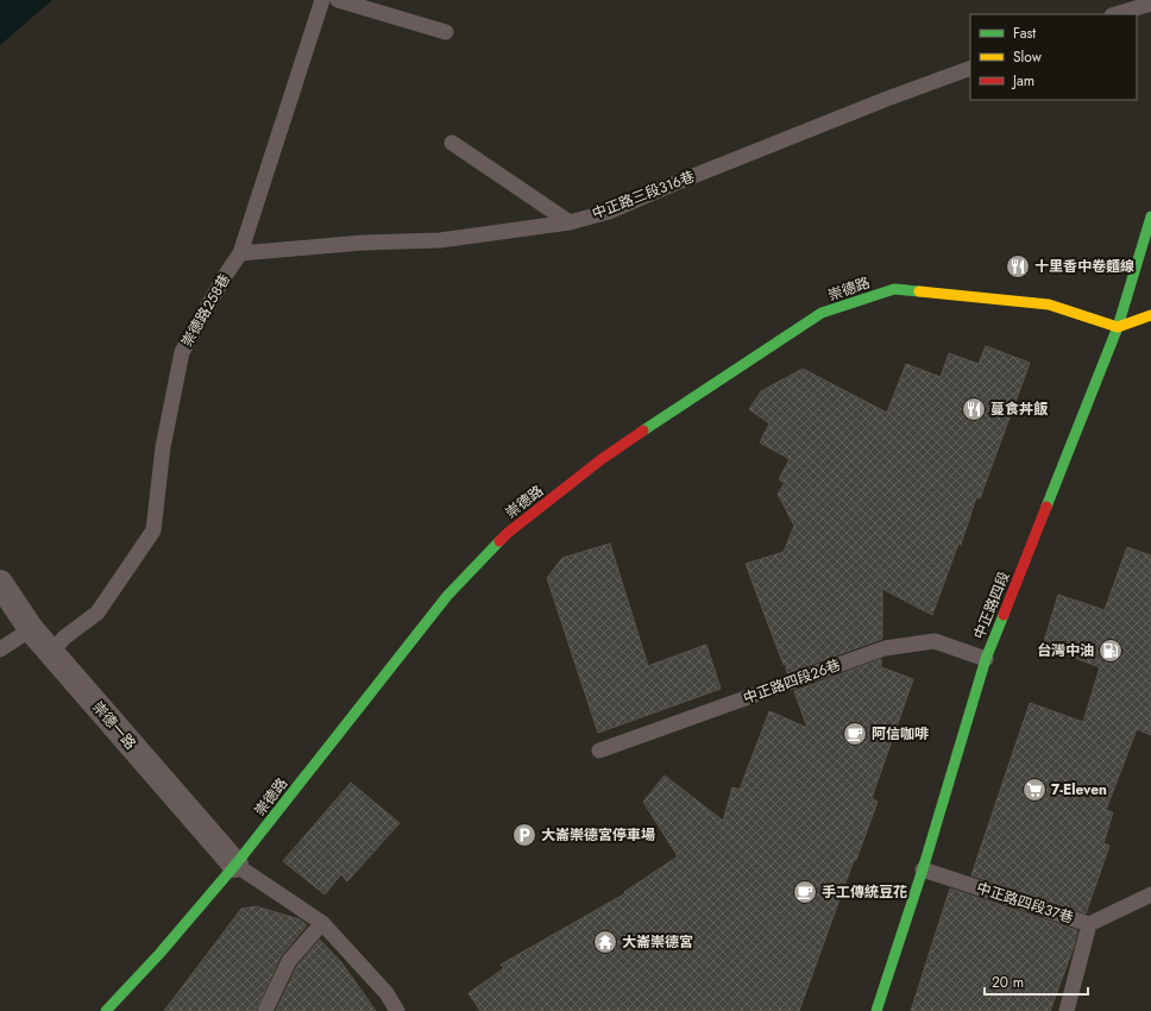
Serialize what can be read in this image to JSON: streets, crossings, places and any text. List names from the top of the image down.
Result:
{
  "streets": {
    "street": ["崇德路", "中正路四段", "崇德一路"],
    "lane": [
      "中正路三段316巷",
      "崇德路258巷",
      "中正路四段26巷",
      "中正路四段37巷"
    ]
  },
  "crossings": [
    ["中正路三段316巷", "崇德路258巷"],
    ["崇德路", "中正路四段"],
    ["崇德路", "崇德一路"],
    ["崇德路258巷", "崇德一路"],
    ["中正路四段", "中正路四段26巷"],
    ["中正路四段", "中正路四段37巷"]
  ],
  "places": {
    "restaurant": ["十里香中卷麵線", "蔓食丼飯"],
    "fuel station": ["台灣中油"],
    "cafe": ["阿信咖啡", "手工傳統豆花"],
    "supermarket": ["7-Eleven"],
    "parking": ["大崙崇德宮停車場"],
    "temple": ["大崙崇德宮"]
  },
  "legend": ["Fast", "Slow", "Jam"],
  "scale_bar": "20 m"
}
